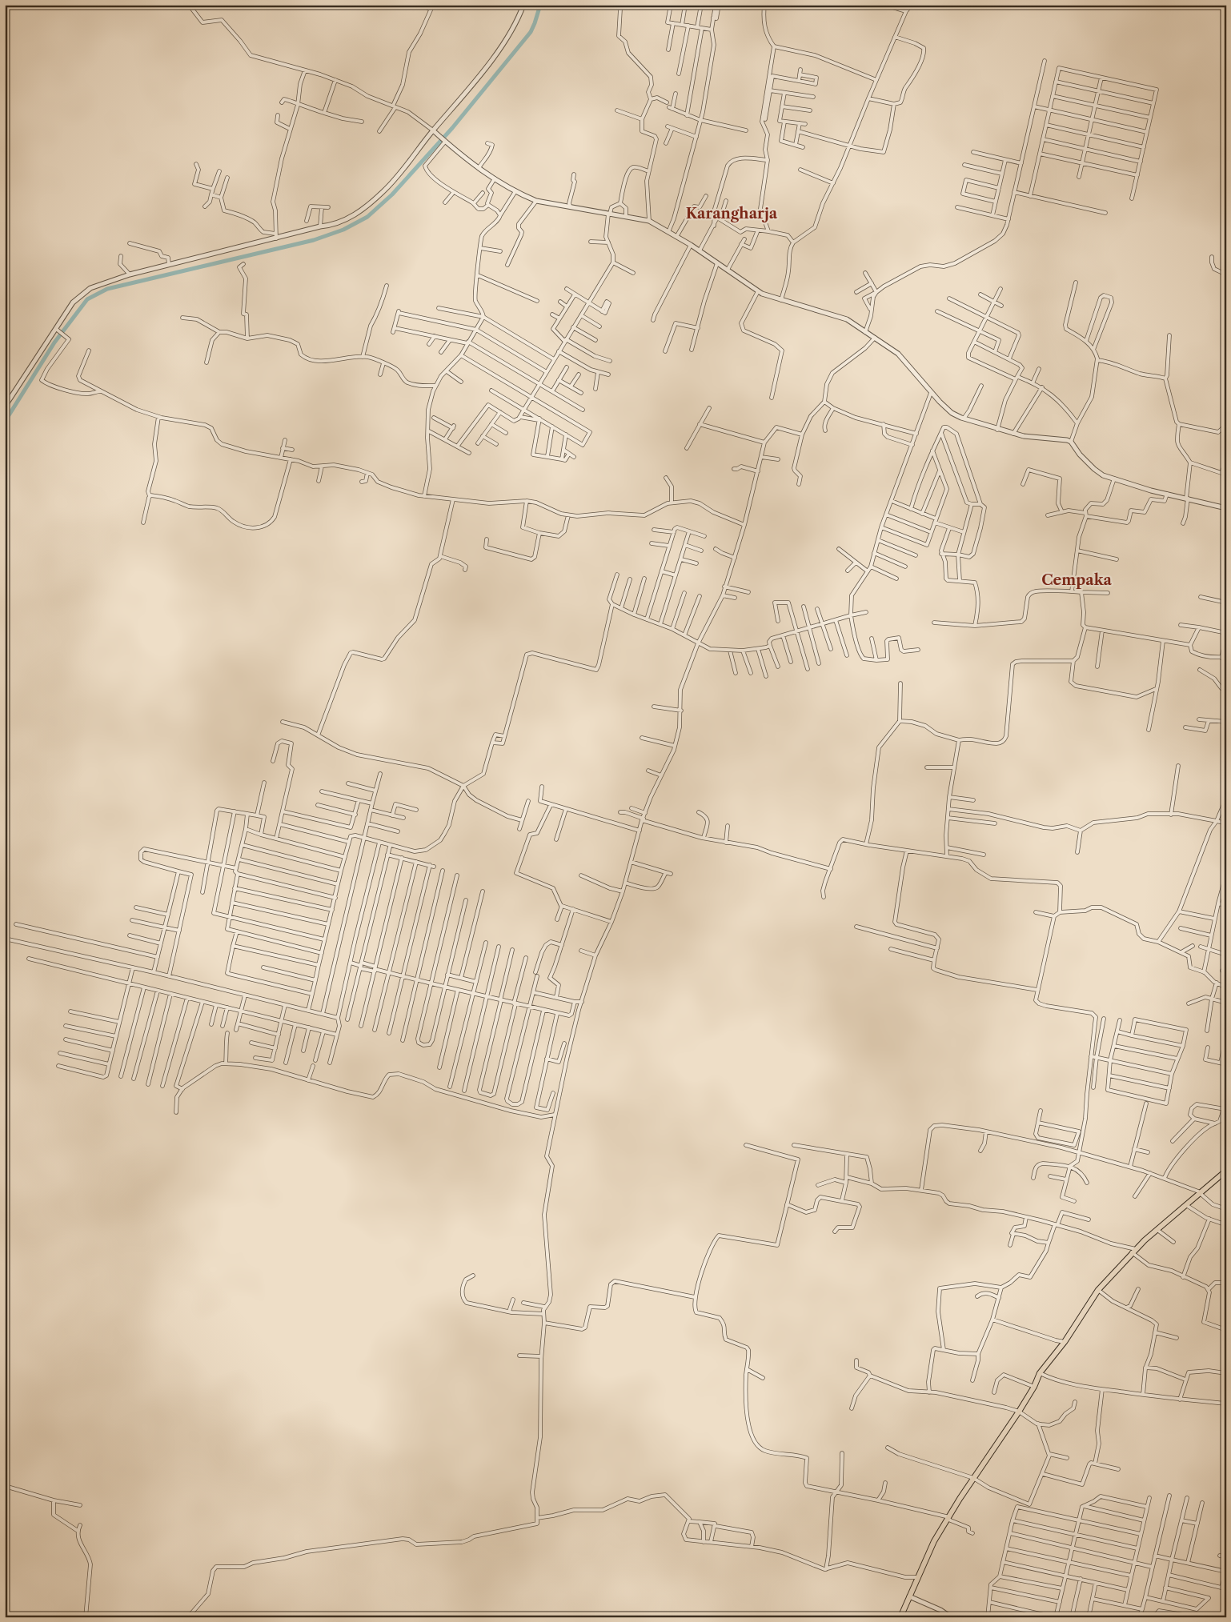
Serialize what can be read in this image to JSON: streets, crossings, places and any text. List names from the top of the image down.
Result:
{
  "districts": ["Karangharja", "Cempaka"]
}
